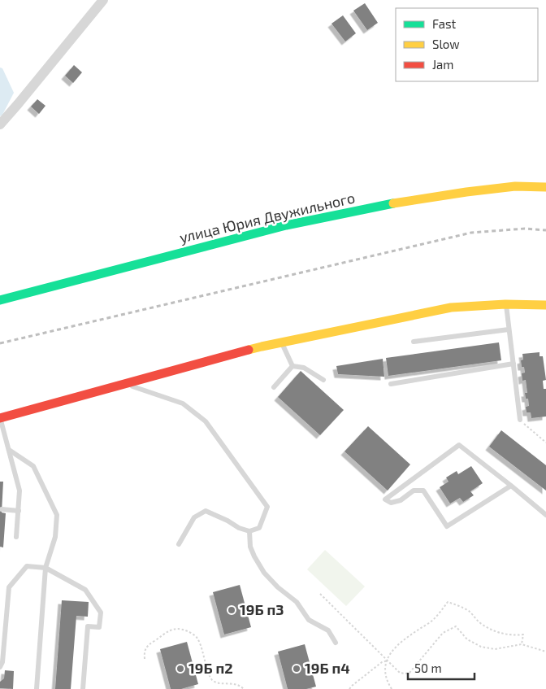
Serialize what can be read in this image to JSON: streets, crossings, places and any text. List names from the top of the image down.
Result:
{
  "streets": {
    "main road": ["улица Юрия Двужильного"]
  },
  "places": ["19Б п3", "19Б п2", "19Б п4"],
  "legend": ["Fast", "Slow", "Jam"],
  "scale_bar": "50 m"
}
